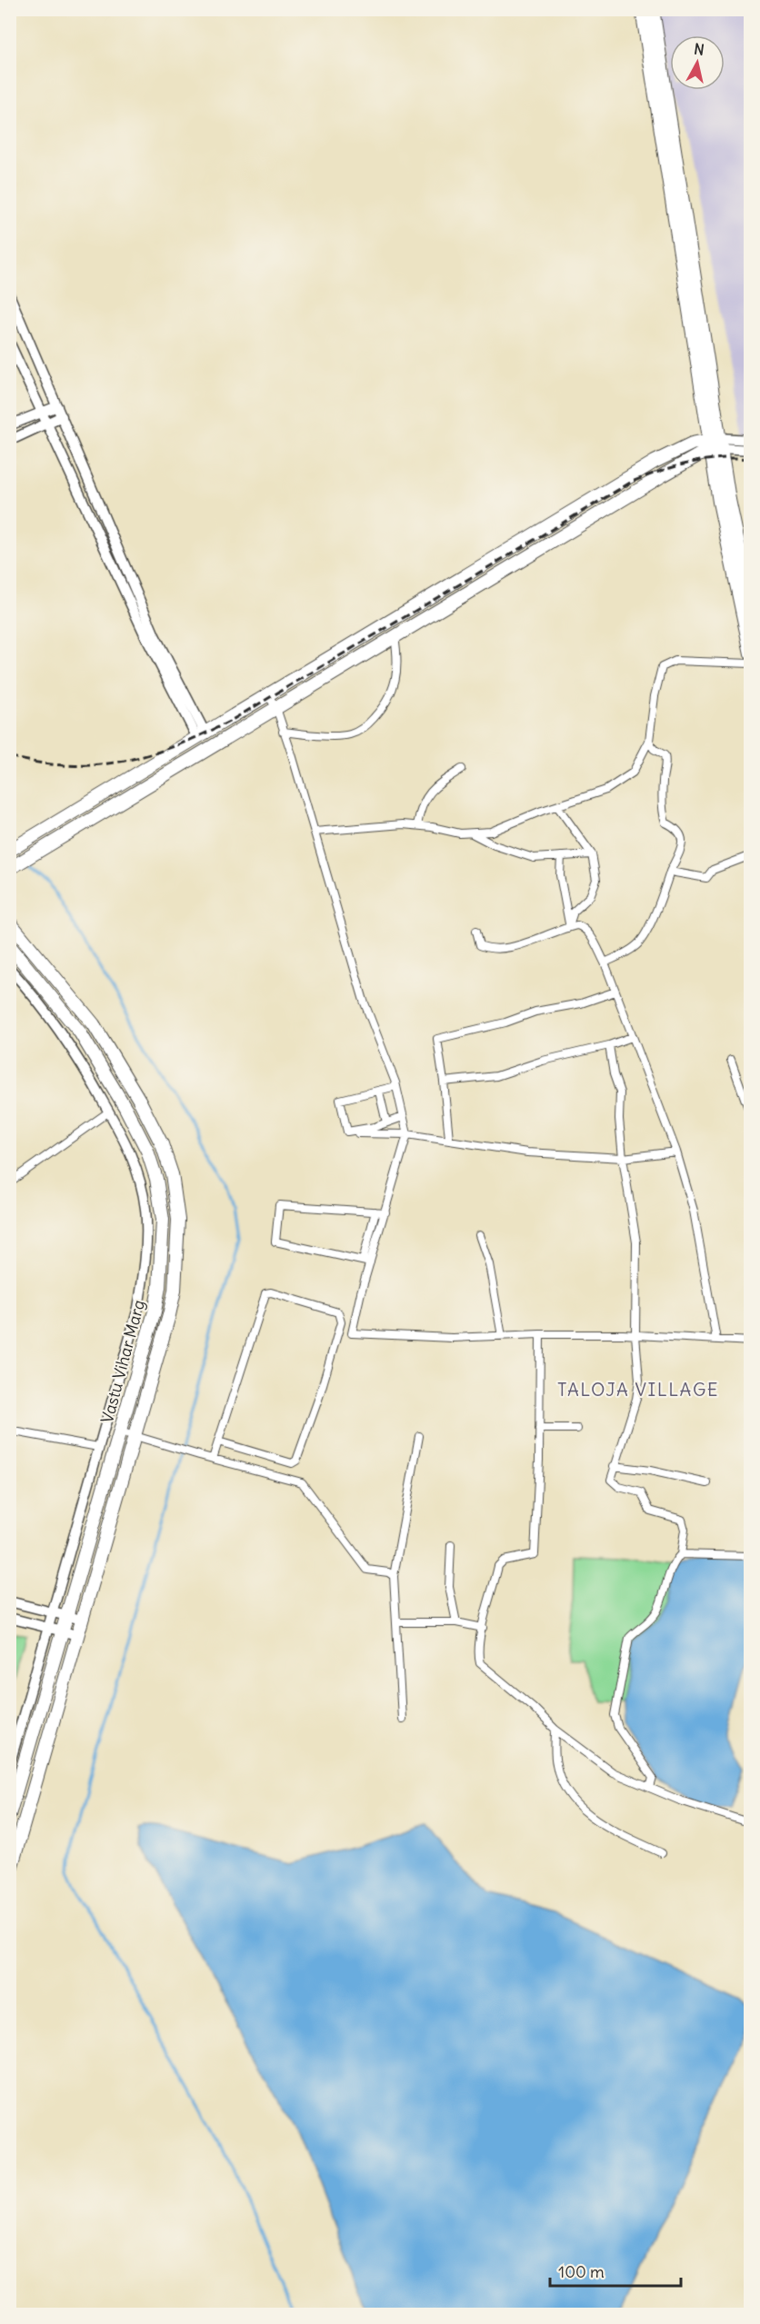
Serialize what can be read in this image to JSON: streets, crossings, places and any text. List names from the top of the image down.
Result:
{
  "streets": {
    "main road": ["Vastu Vihar Marg"]
  },
  "districts": ["TALOJA VILLAGE"],
  "scale_bar": "100 m",
  "north": "top"
}
